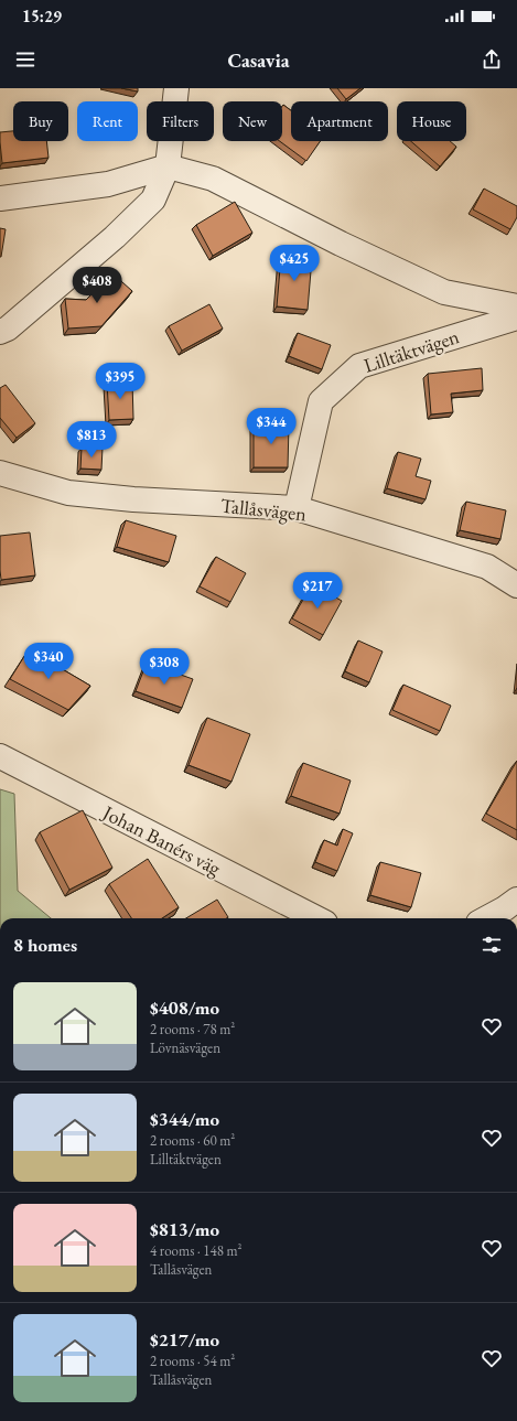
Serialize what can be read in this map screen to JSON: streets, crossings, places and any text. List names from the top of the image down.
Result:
{
  "streets": {
    "street": ["Lilltäktvägen", "Tallåsvägen", "Johan Banérs väg"]
  },
  "crossings": [
    ["Lilltäktvägen", "Tallåsvägen"]
  ],
  "page": {
    "status": "15:29",
    "header": "Casavia",
    "chip": [
      "Buy",
      "Rent",
      "Filters",
      "New",
      "Apartment",
      "House"
    ],
    "price": [
      "$425",
      "$408",
      "$395",
      "$344",
      "$813",
      "$217",
      "$340",
      "$308"
    ],
    "heading": "8 homes",
    "list": [
      {
        "name": "$408/mo",
        "note": "2 rooms · 78 m² · Lövnäsvägen"
      },
      {
        "name": "$344/mo",
        "note": "2 rooms · 60 m² · Lilltäktvägen"
      },
      {
        "name": "$813/mo",
        "note": "4 rooms · 148 m² · Tallåsvägen"
      },
      {
        "name": "$217/mo",
        "note": "2 rooms · 54 m² · Tallåsvägen"
      }
    ]
  }
}
